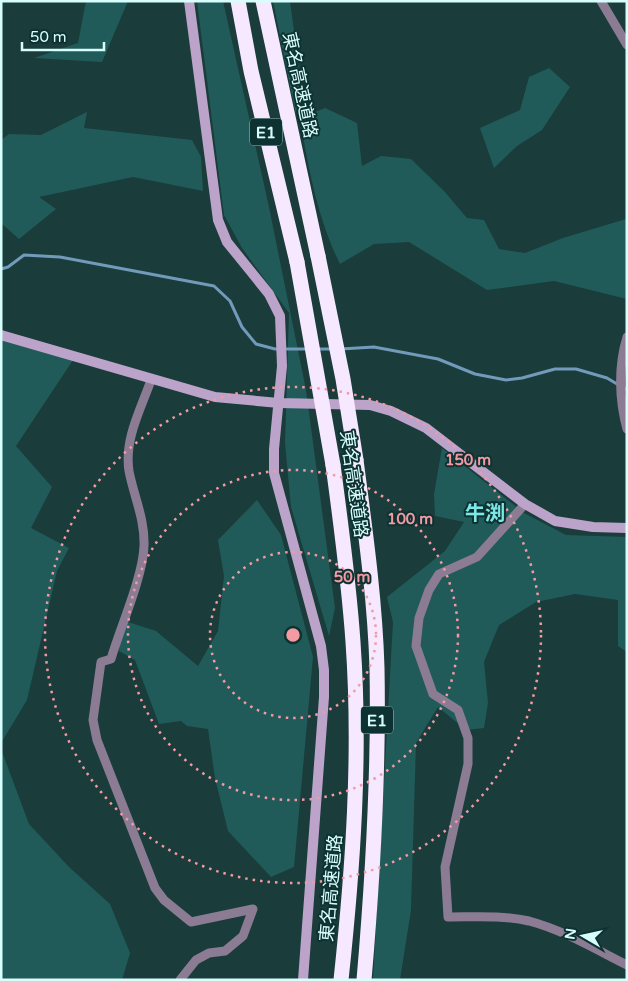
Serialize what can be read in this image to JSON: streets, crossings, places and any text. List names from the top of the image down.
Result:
{
  "streets": {
    "highway": ["東名高速道路", "E1"]
  },
  "districts": ["牛渕"],
  "scale_bar": "50 m",
  "north": "left",
  "rings": ["150 m", "100 m", "50 m"]
}
